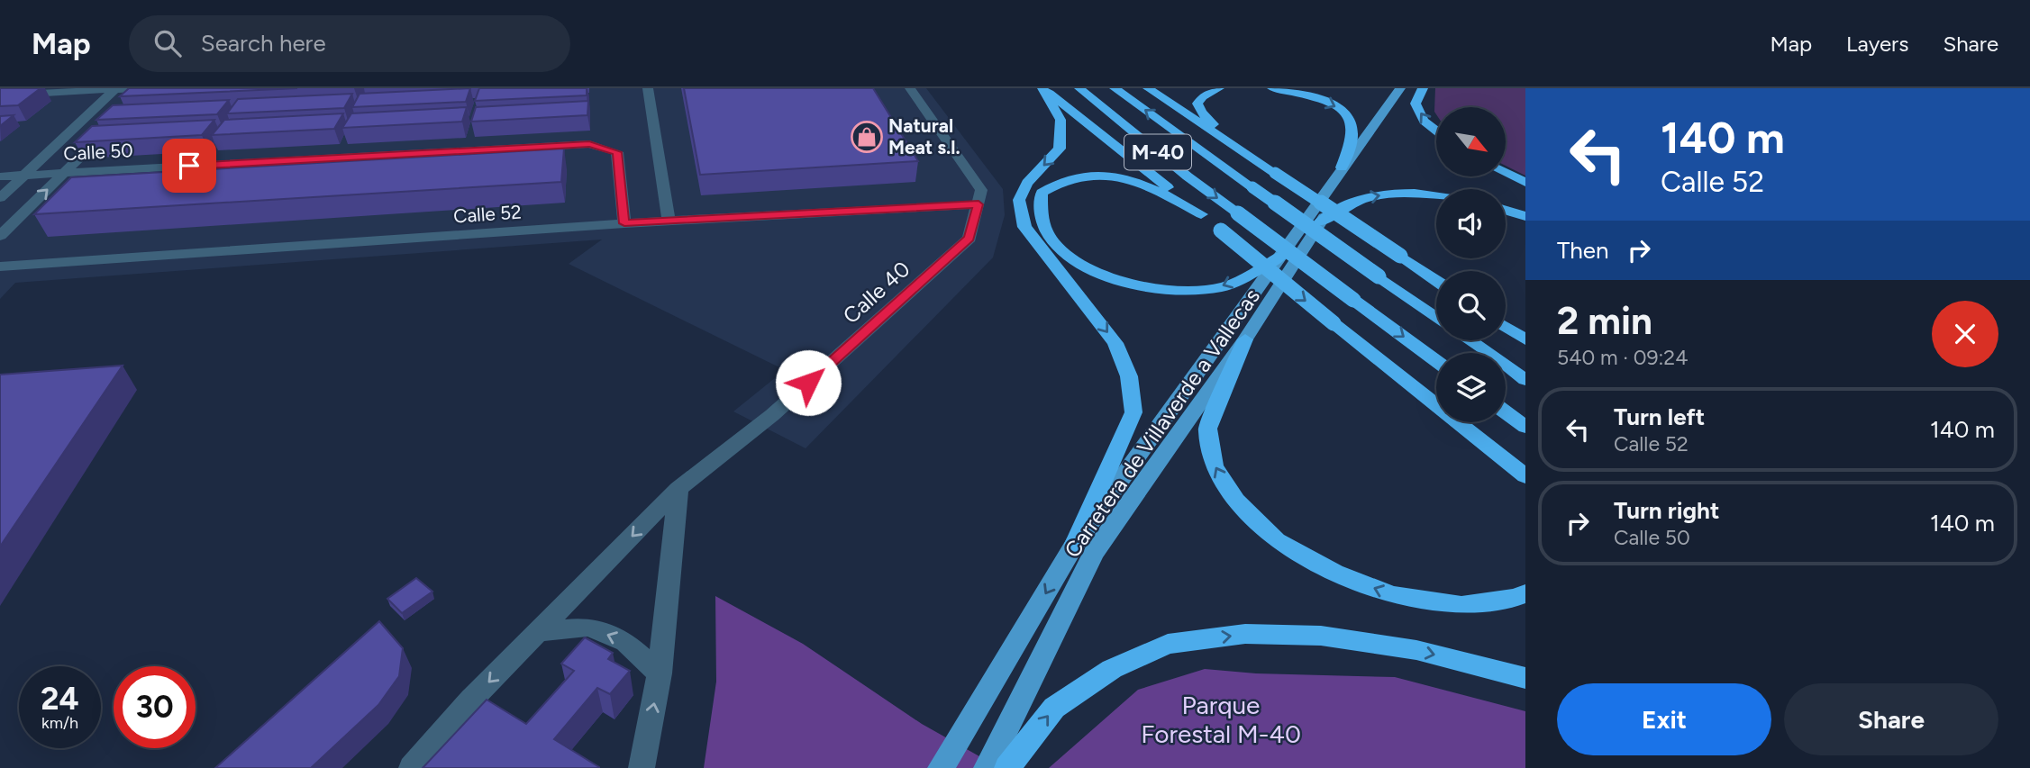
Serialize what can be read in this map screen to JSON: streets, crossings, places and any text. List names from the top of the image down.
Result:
{
  "streets": {
    "highway": ["M-40"],
    "main road": ["Carretera de Villaverde a Vallecas"],
    "street": ["Calle 50", "Calle 52", "Calle 40"]
  },
  "crossings": [
    ["Calle 50", "Calle 52"],
    ["Calle 52", "Calle 40"]
  ],
  "one_way": ["Calle 40"],
  "parks": ["Parque Forestal M-40"],
  "places": {
    "shop": ["Natural Meat s.l."]
  },
  "north": "bottom right",
  "page": {
    "header": "Map",
    "search": "Search here",
    "nav": ["Map", "Layers", "Share"],
    "turn": ["140 m", "Calle 52"],
    "then": "Then",
    "heading": ["2 min", "540 m · 09:24"],
    "list": [
      {
        "name": "Turn left",
        "note": "Calle 52",
        "value": "140 m"
      },
      {
        "name": "Turn right",
        "note": "Calle 50",
        "value": "140 m"
      }
    ],
    "speed": "24 km/h",
    "limit": "30",
    "buttons": ["Exit", "Share"]
  }
}
